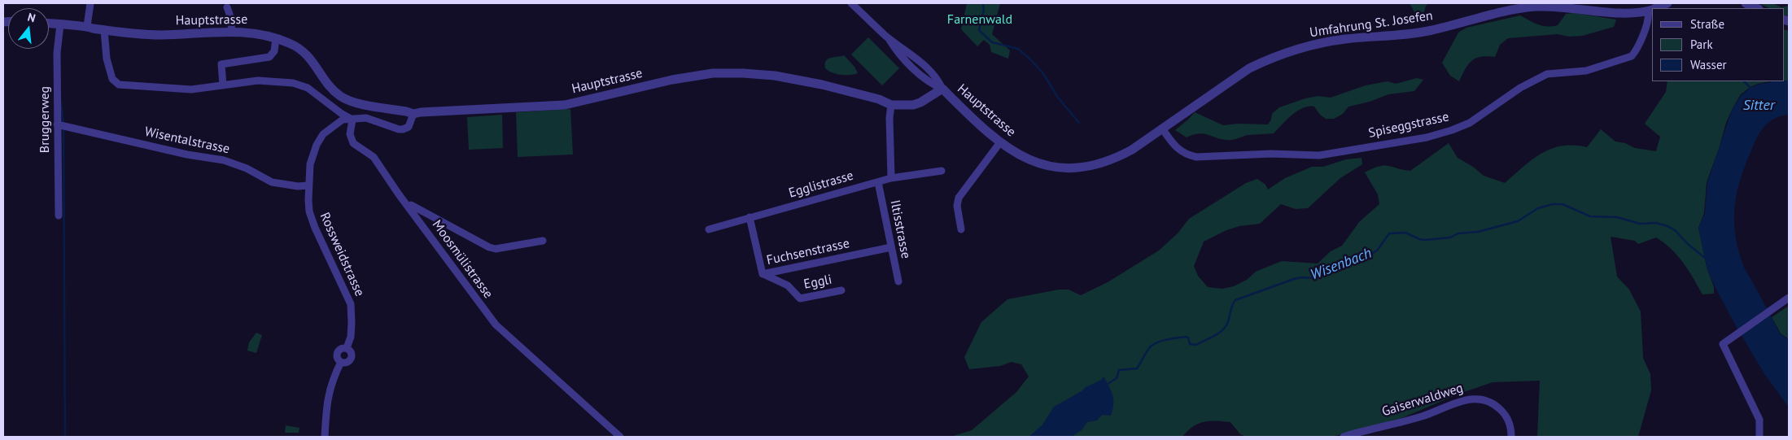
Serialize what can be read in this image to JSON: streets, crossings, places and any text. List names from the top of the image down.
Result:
{
  "streets": {
    "street": [
      "Hauptstrasse",
      "Umfahrung St. Josefen",
      "Bruggerweg",
      "Spiseggstrasse",
      "Wisentalstrasse",
      "Egglistrasse",
      "Iltisstrasse",
      "Fuchsenstrasse",
      "Rossweidstrasse",
      "Moosmülistrasse",
      "Eggli",
      "Gaiserwaldweg"
    ]
  },
  "crossings": [
    ["Hauptstrasse", "Umfahrung St. Josefen"],
    ["Hauptstrasse", "Bruggerweg"],
    ["Hauptstrasse", "Spiseggstrasse"],
    ["Hauptstrasse", "Rossweidstrasse"],
    ["Umfahrung St. Josefen", "Spiseggstrasse"],
    ["Bruggerweg", "Wisentalstrasse"],
    ["Wisentalstrasse", "Rossweidstrasse"],
    ["Egglistrasse", "Iltisstrasse"],
    ["Egglistrasse", "Fuchsenstrasse"],
    ["Iltisstrasse", "Fuchsenstrasse"],
    ["Fuchsenstrasse", "Eggli"],
    ["Rossweidstrasse", "Moosmülistrasse"]
  ],
  "water": ["Sitter", "Wisenbach"],
  "parks": ["Farnenwald"],
  "legend": ["Straße", "Park", "Wasser"],
  "north": "top"
}
